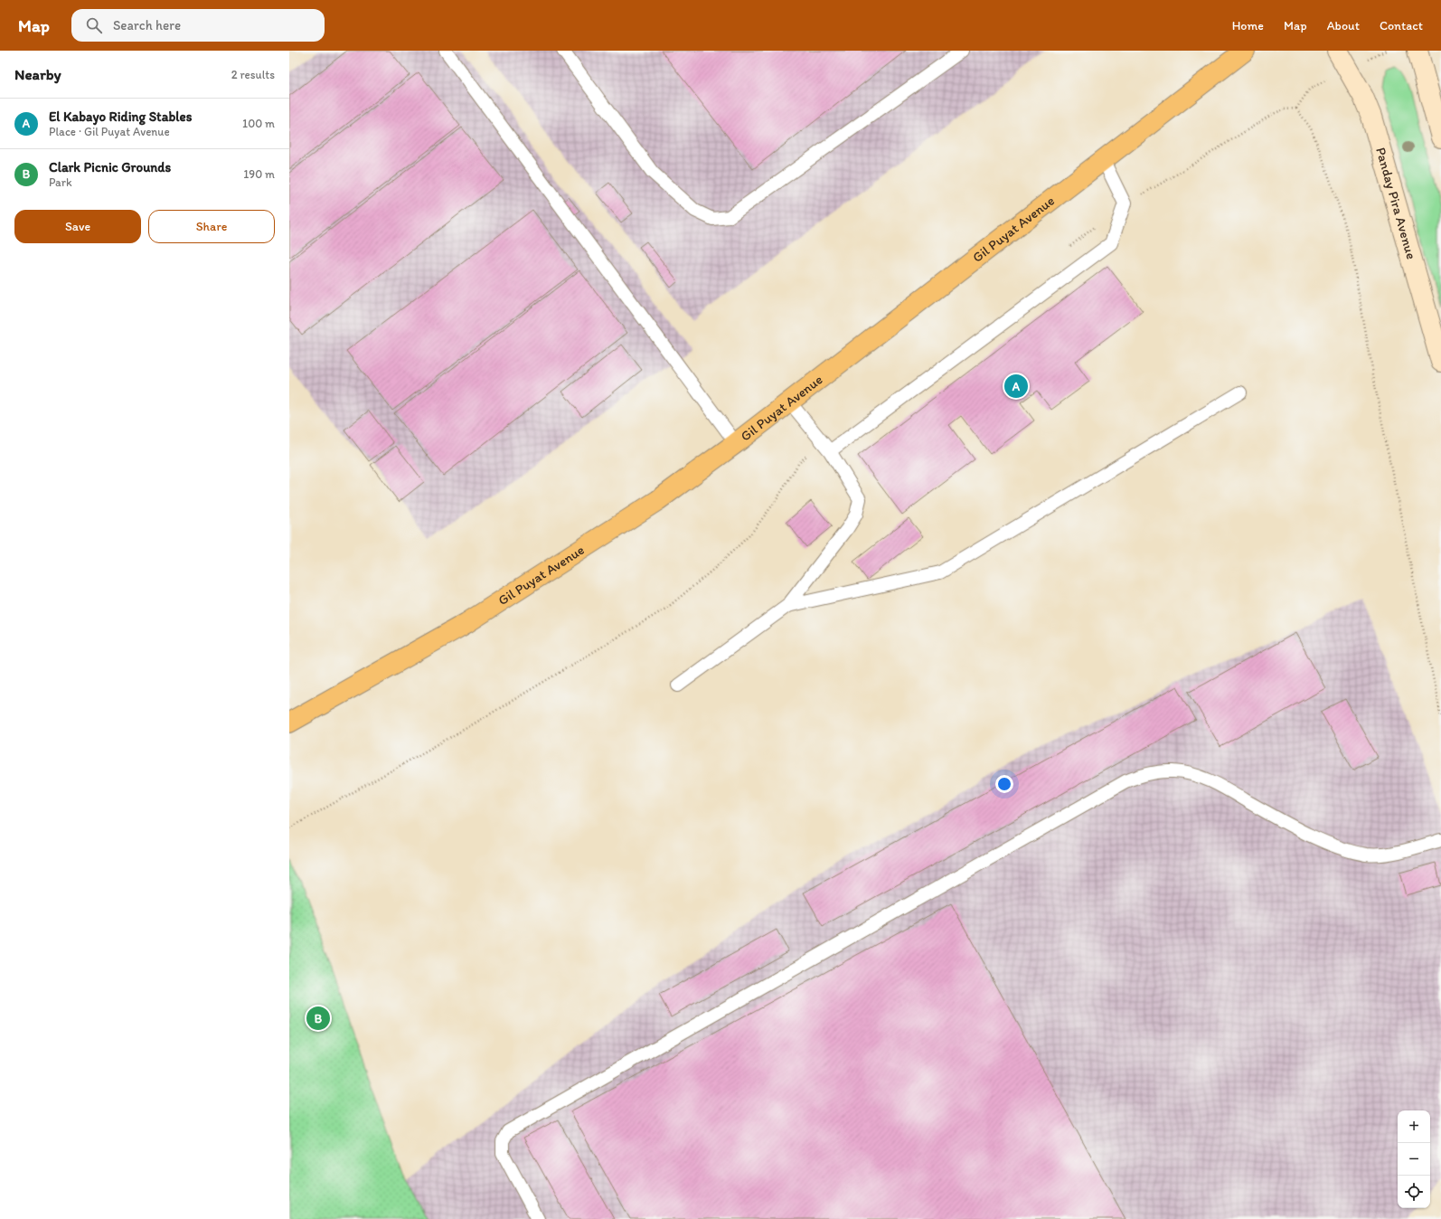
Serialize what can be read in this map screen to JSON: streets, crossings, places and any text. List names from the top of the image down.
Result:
{
  "streets": {
    "main road": ["Panday Pira Avenue", "Gil Puyat Avenue"]
  },
  "page": {
    "header": "Map",
    "search": "Search here",
    "nav": [
      "Home",
      "Map",
      "About",
      "Contact"
    ],
    "heading": ["Nearby", "2 results"],
    "list": [
      {
        "mark": "A",
        "name": "El Kabayo Riding Stables",
        "note": "Place · Gil Puyat Avenue",
        "value": "100 m"
      },
      {
        "mark": "B",
        "name": "Clark Picnic Grounds",
        "note": "Park",
        "value": "190 m"
      }
    ],
    "buttons": ["Save", "Share"],
    "pins": ["A", "B"],
    "map_buttons": ["+", "−"]
  }
}
